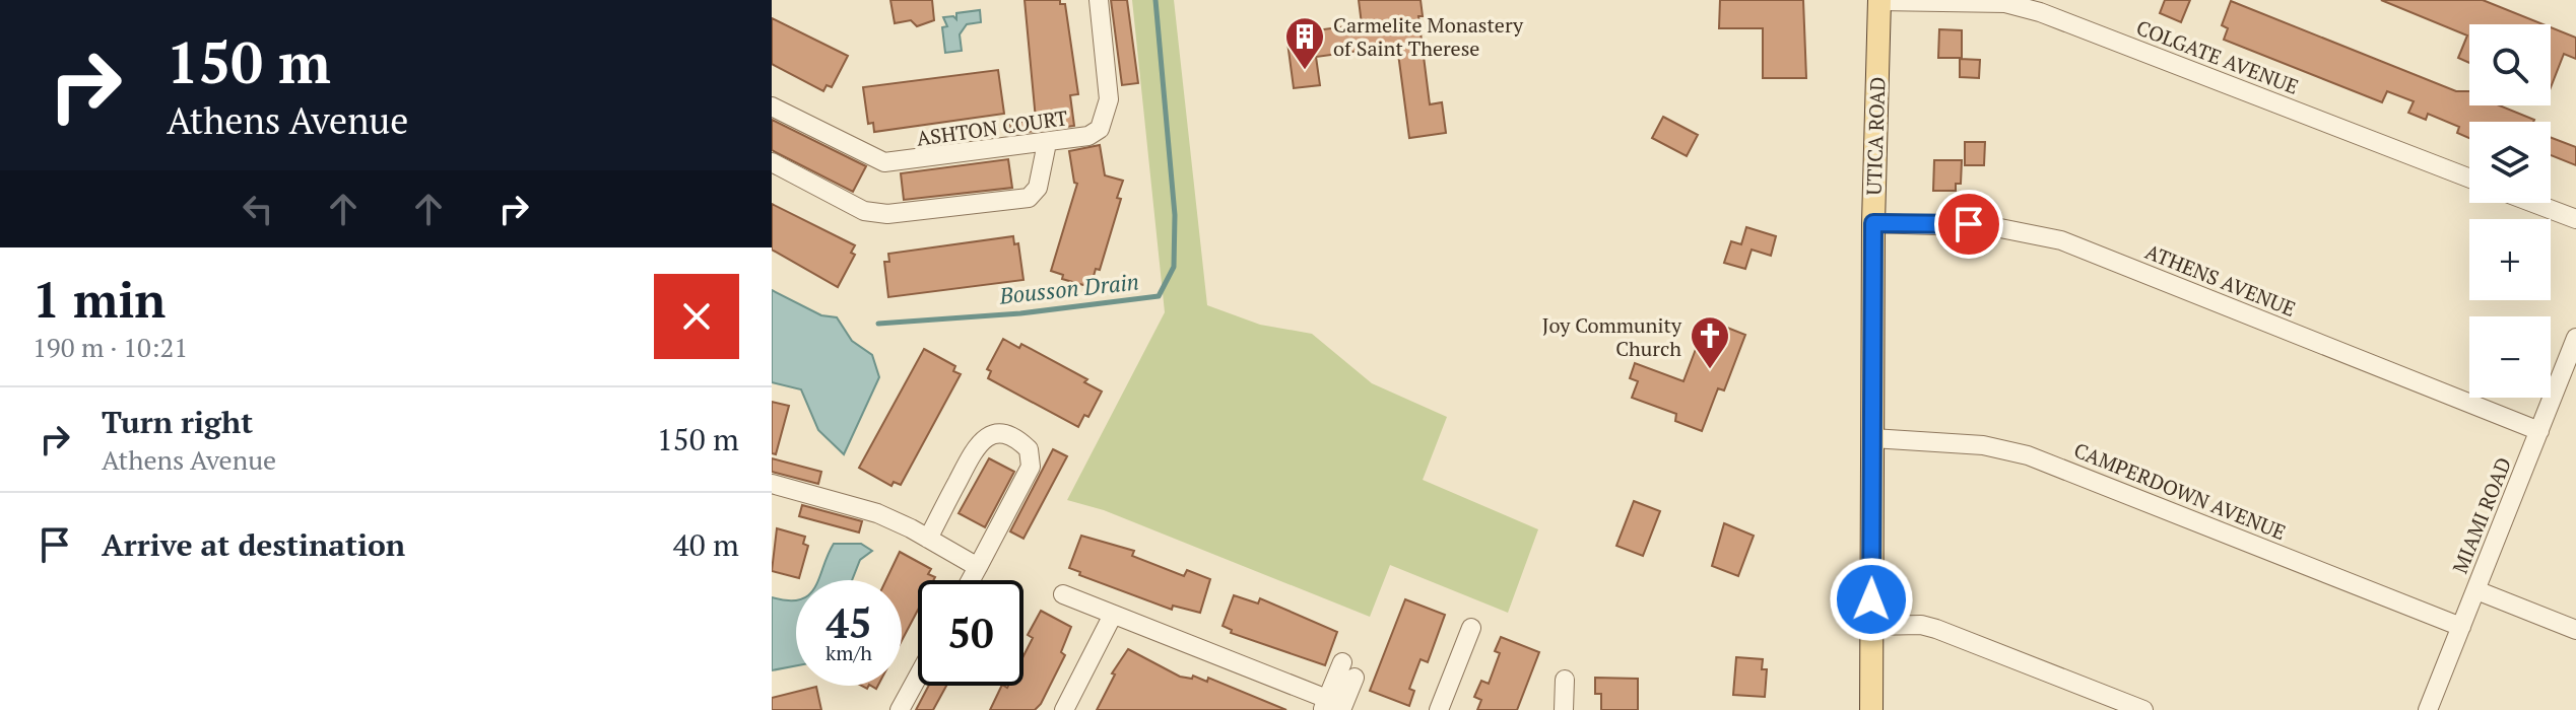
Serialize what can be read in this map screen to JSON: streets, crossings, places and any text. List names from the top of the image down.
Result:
{
  "streets": {
    "main road": ["UTICA ROAD"],
    "street": [
      "COLGATE AVENUE",
      "ASHTON COURT",
      "ATHENS AVENUE",
      "CAMPERDOWN AVENUE",
      "MIAMI ROAD"
    ]
  },
  "crossings": [
    ["COLGATE AVENUE", "UTICA ROAD"],
    ["UTICA ROAD", "ATHENS AVENUE"],
    ["UTICA ROAD", "CAMPERDOWN AVENUE"],
    ["ATHENS AVENUE", "MIAMI ROAD"],
    ["CAMPERDOWN AVENUE", "MIAMI ROAD"]
  ],
  "water": ["Bousson Drain"],
  "places": {
    "building": ["Carmelite Monastery of Saint Therese"],
    "church": ["Joy Community Church"]
  },
  "page": {
    "turn": ["150 m", "Athens Avenue"],
    "map_buttons": ["+", "−"],
    "heading": ["1 min", "190 m · 10:21"],
    "list": [
      {
        "name": "Turn right",
        "note": "Athens Avenue",
        "value": "150 m"
      },
      {
        "name": "Arrive at destination",
        "value": "40 m"
      }
    ],
    "speed": "45 km/h",
    "limit": "50"
  }
}
